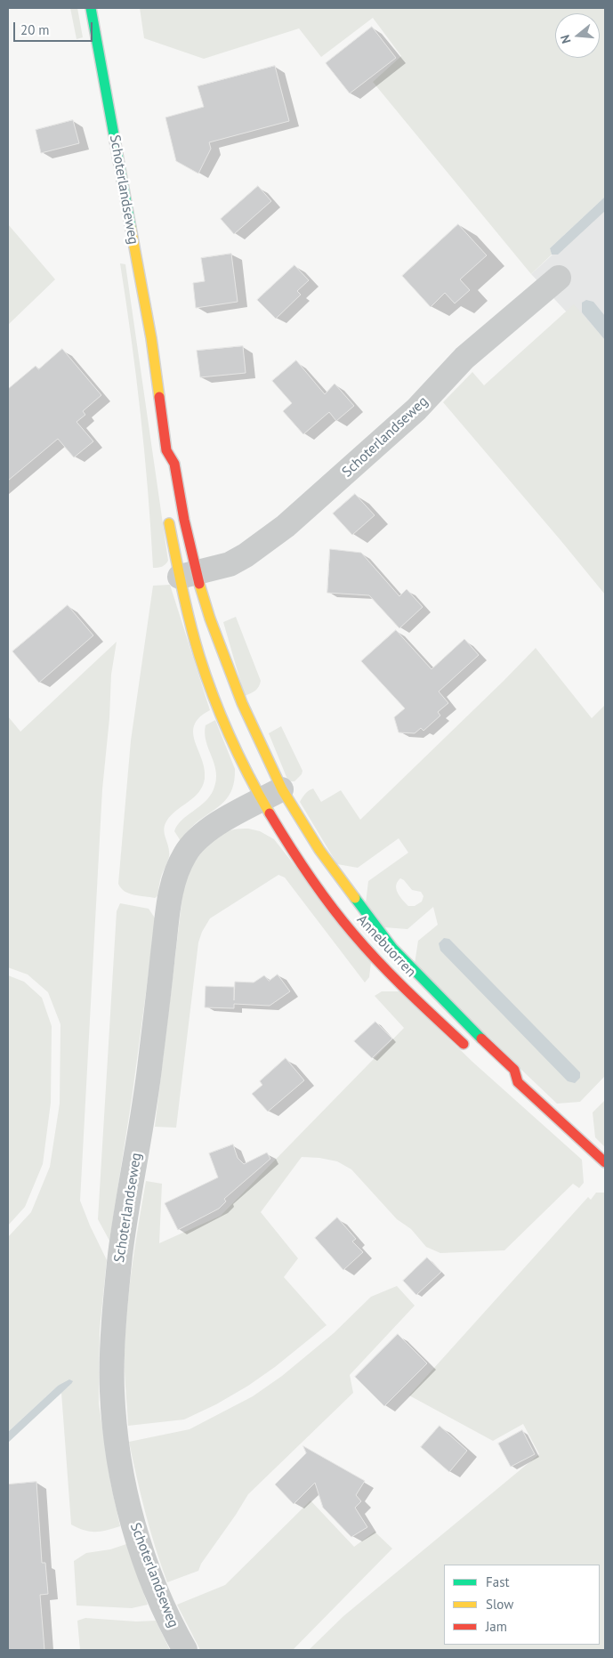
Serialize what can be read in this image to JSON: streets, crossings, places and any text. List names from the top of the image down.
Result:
{
  "streets": {
    "main road": ["Schoterlandseweg", "Annebuorren"]
  },
  "crossings": [
    ["Schoterlandseweg", "Annebuorren"]
  ],
  "legend": ["Fast", "Slow", "Jam"],
  "scale_bar": "20 m",
  "north": "left"
}
